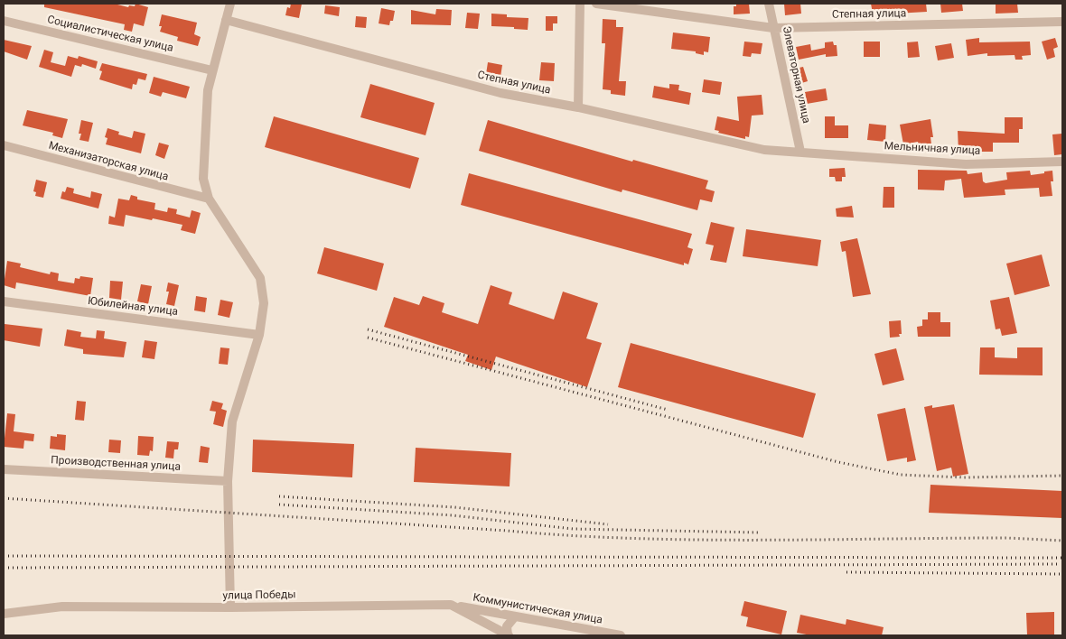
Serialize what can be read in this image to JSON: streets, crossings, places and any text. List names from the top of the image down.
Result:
{
  "streets": {
    "street": [
      "Степная улица",
      "Социалистическая улица",
      "Элеваторная улица",
      "Мельничная улица",
      "Механизаторская улица",
      "Юбилейная улица",
      "Производственная улица",
      "улица Победы",
      "Коммунистическая улица"
    ]
  },
  "crossings": [
    ["Степная улица", "Элеваторная улица"],
    ["Степная улица", "Мельничная улица"],
    ["Элеваторная улица", "Мельничная улица"],
    ["улица Победы", "Коммунистическая улица"]
  ]
}
